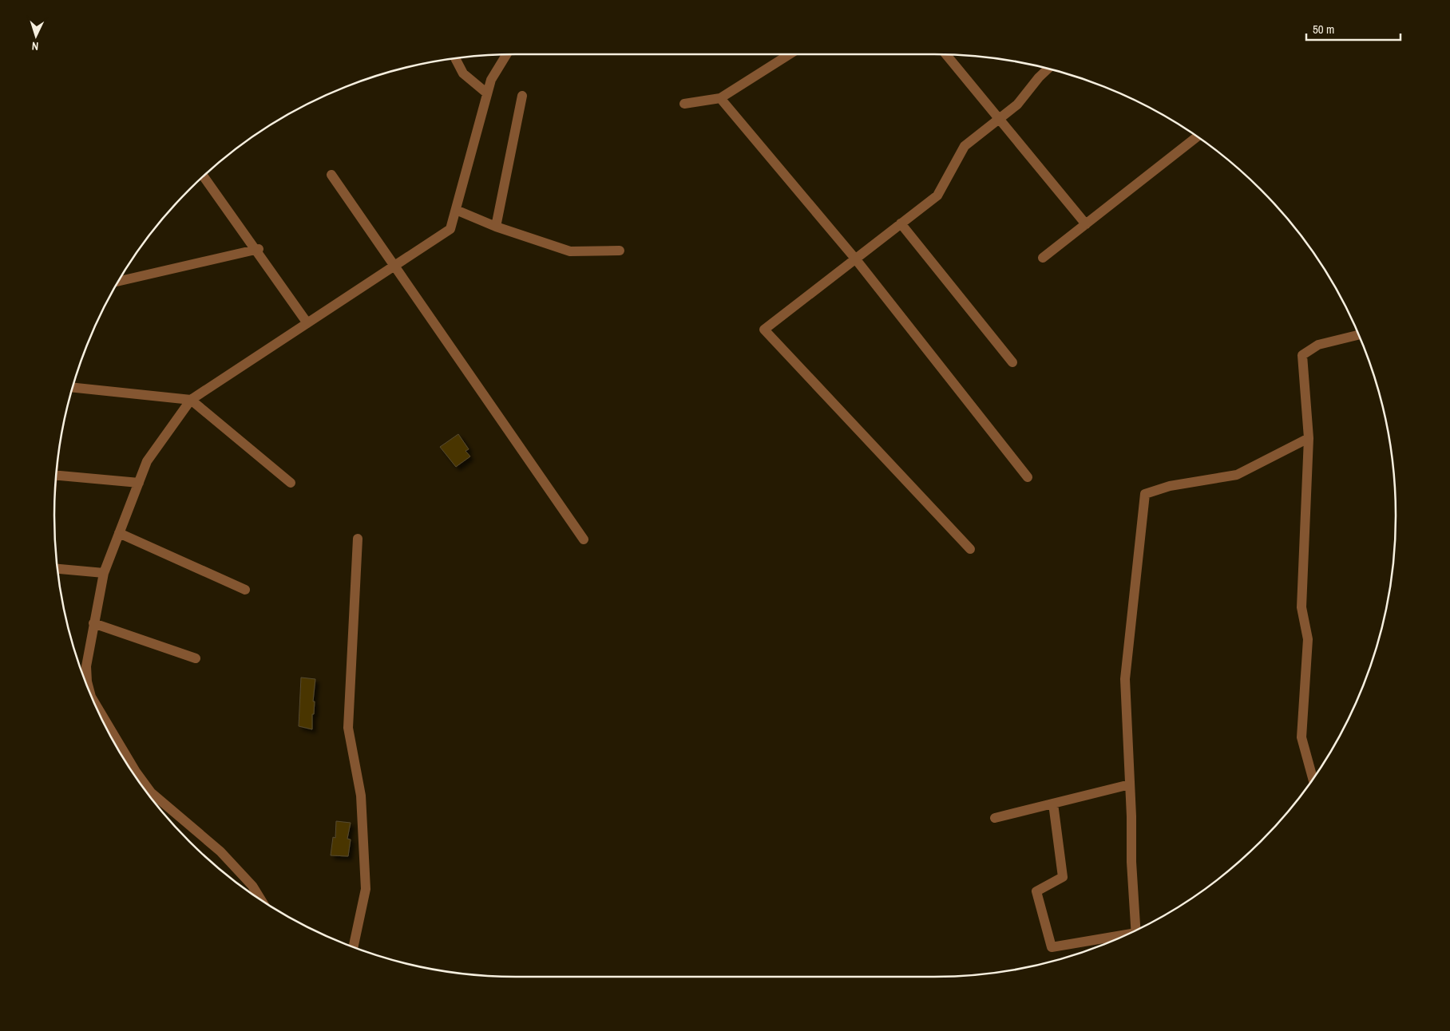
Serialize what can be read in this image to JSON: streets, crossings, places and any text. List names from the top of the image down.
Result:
{
  "scale_bar": "50 m",
  "north": "bottom"
}
